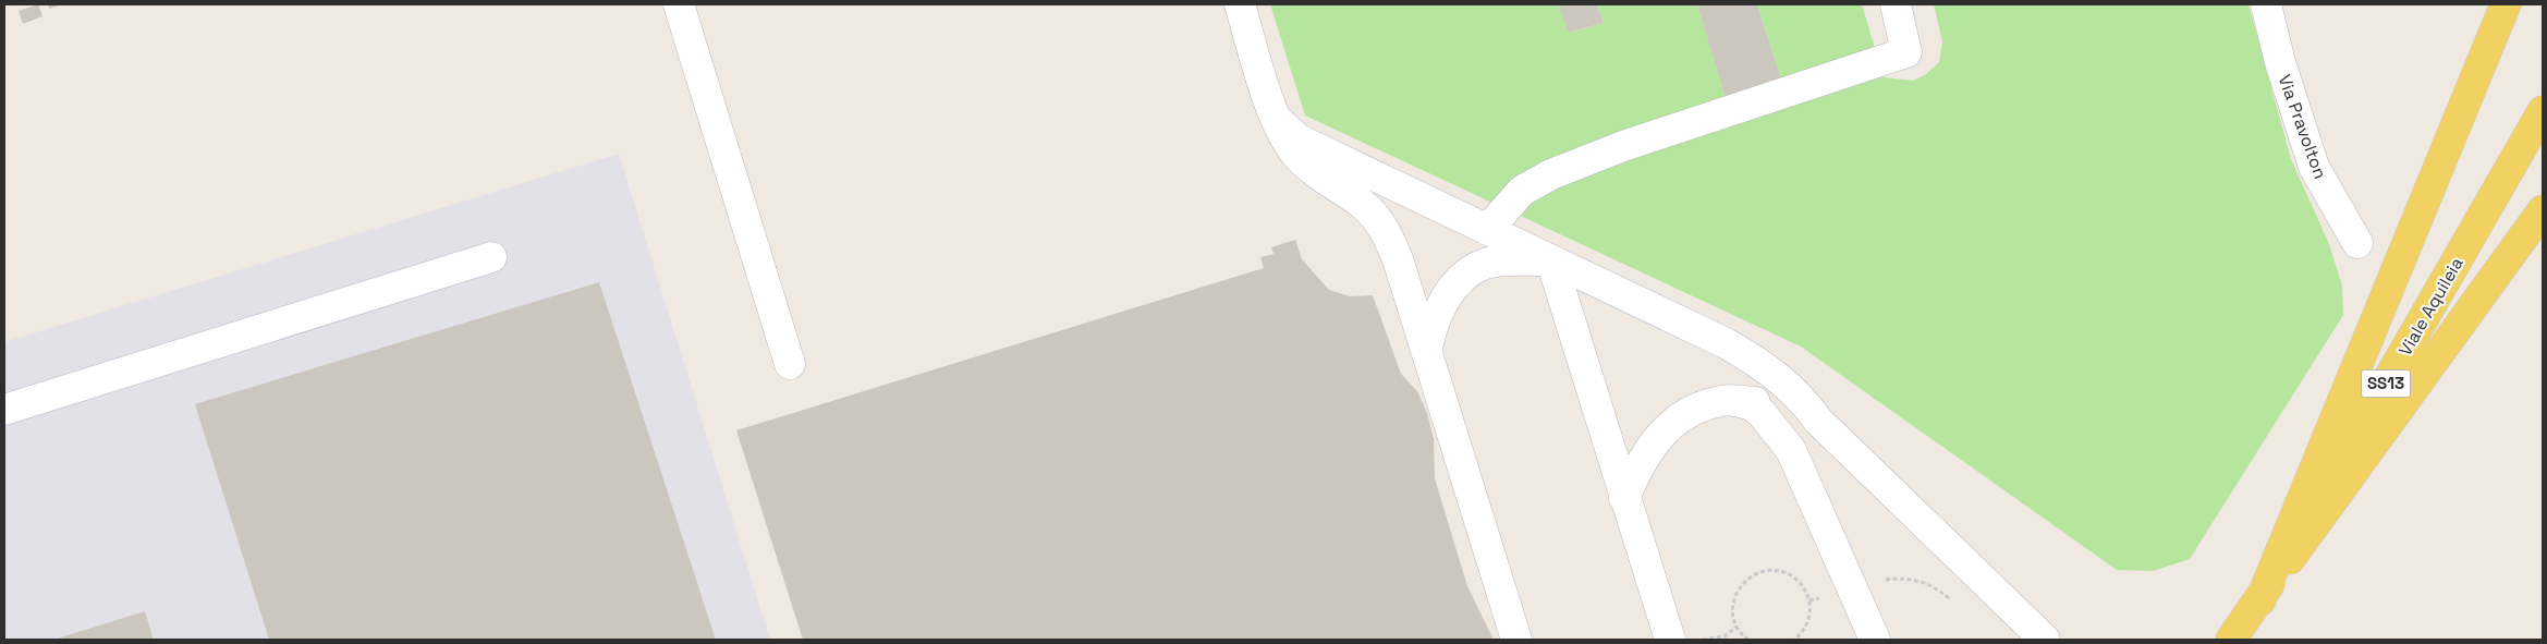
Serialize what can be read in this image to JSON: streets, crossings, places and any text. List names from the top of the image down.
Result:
{
  "streets": {
    "main road": ["Viale Aquileia", "SS13"],
    "street": ["Via Pravolton"]
  }
}
